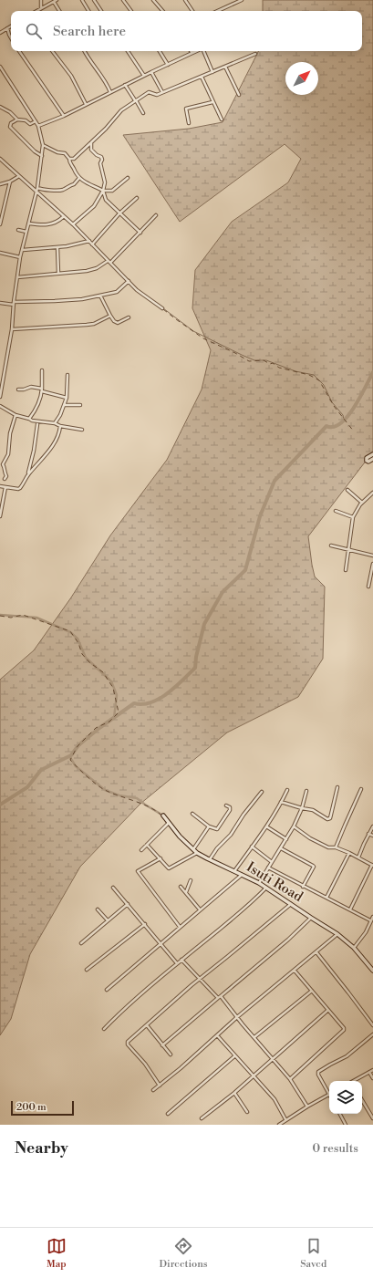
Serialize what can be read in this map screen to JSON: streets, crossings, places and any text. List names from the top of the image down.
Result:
{
  "streets": {
    "street": ["Isuti Road"]
  },
  "scale_bar": "200 m",
  "north": "top right",
  "page": {
    "search": "Search here",
    "scale": "200 m",
    "heading": ["Nearby", "0 results"],
    "nav": ["Map", "Directions", "Saved"]
  }
}
